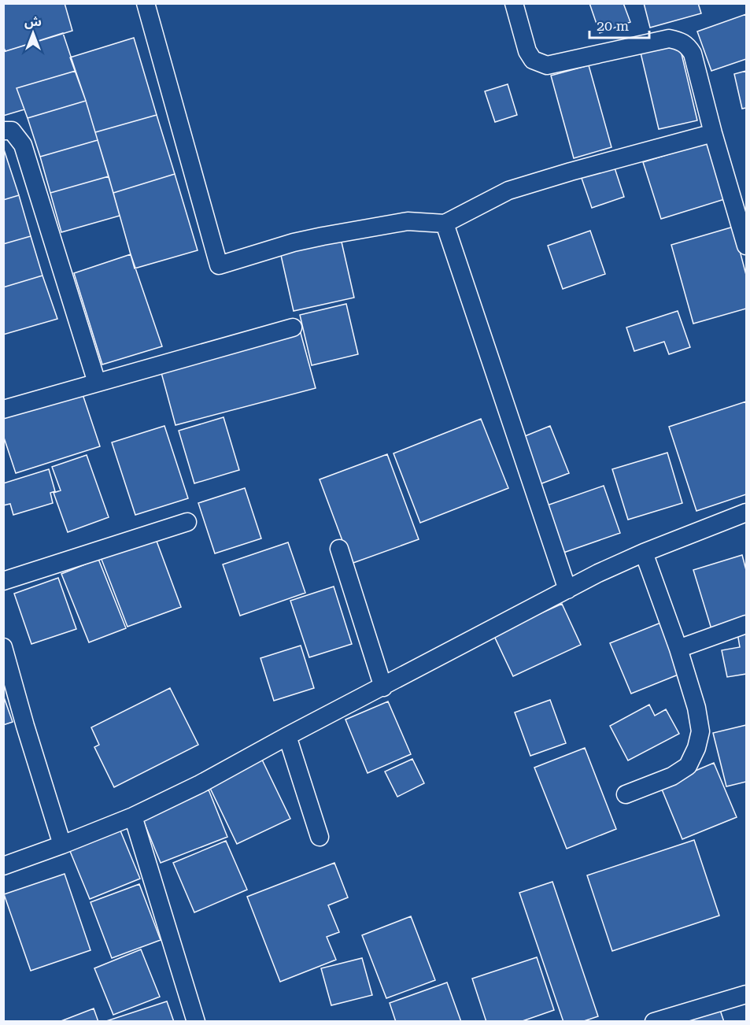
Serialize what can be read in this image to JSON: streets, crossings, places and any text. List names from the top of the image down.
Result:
{
  "scale_bar": "20 m",
  "north": "top"
}
